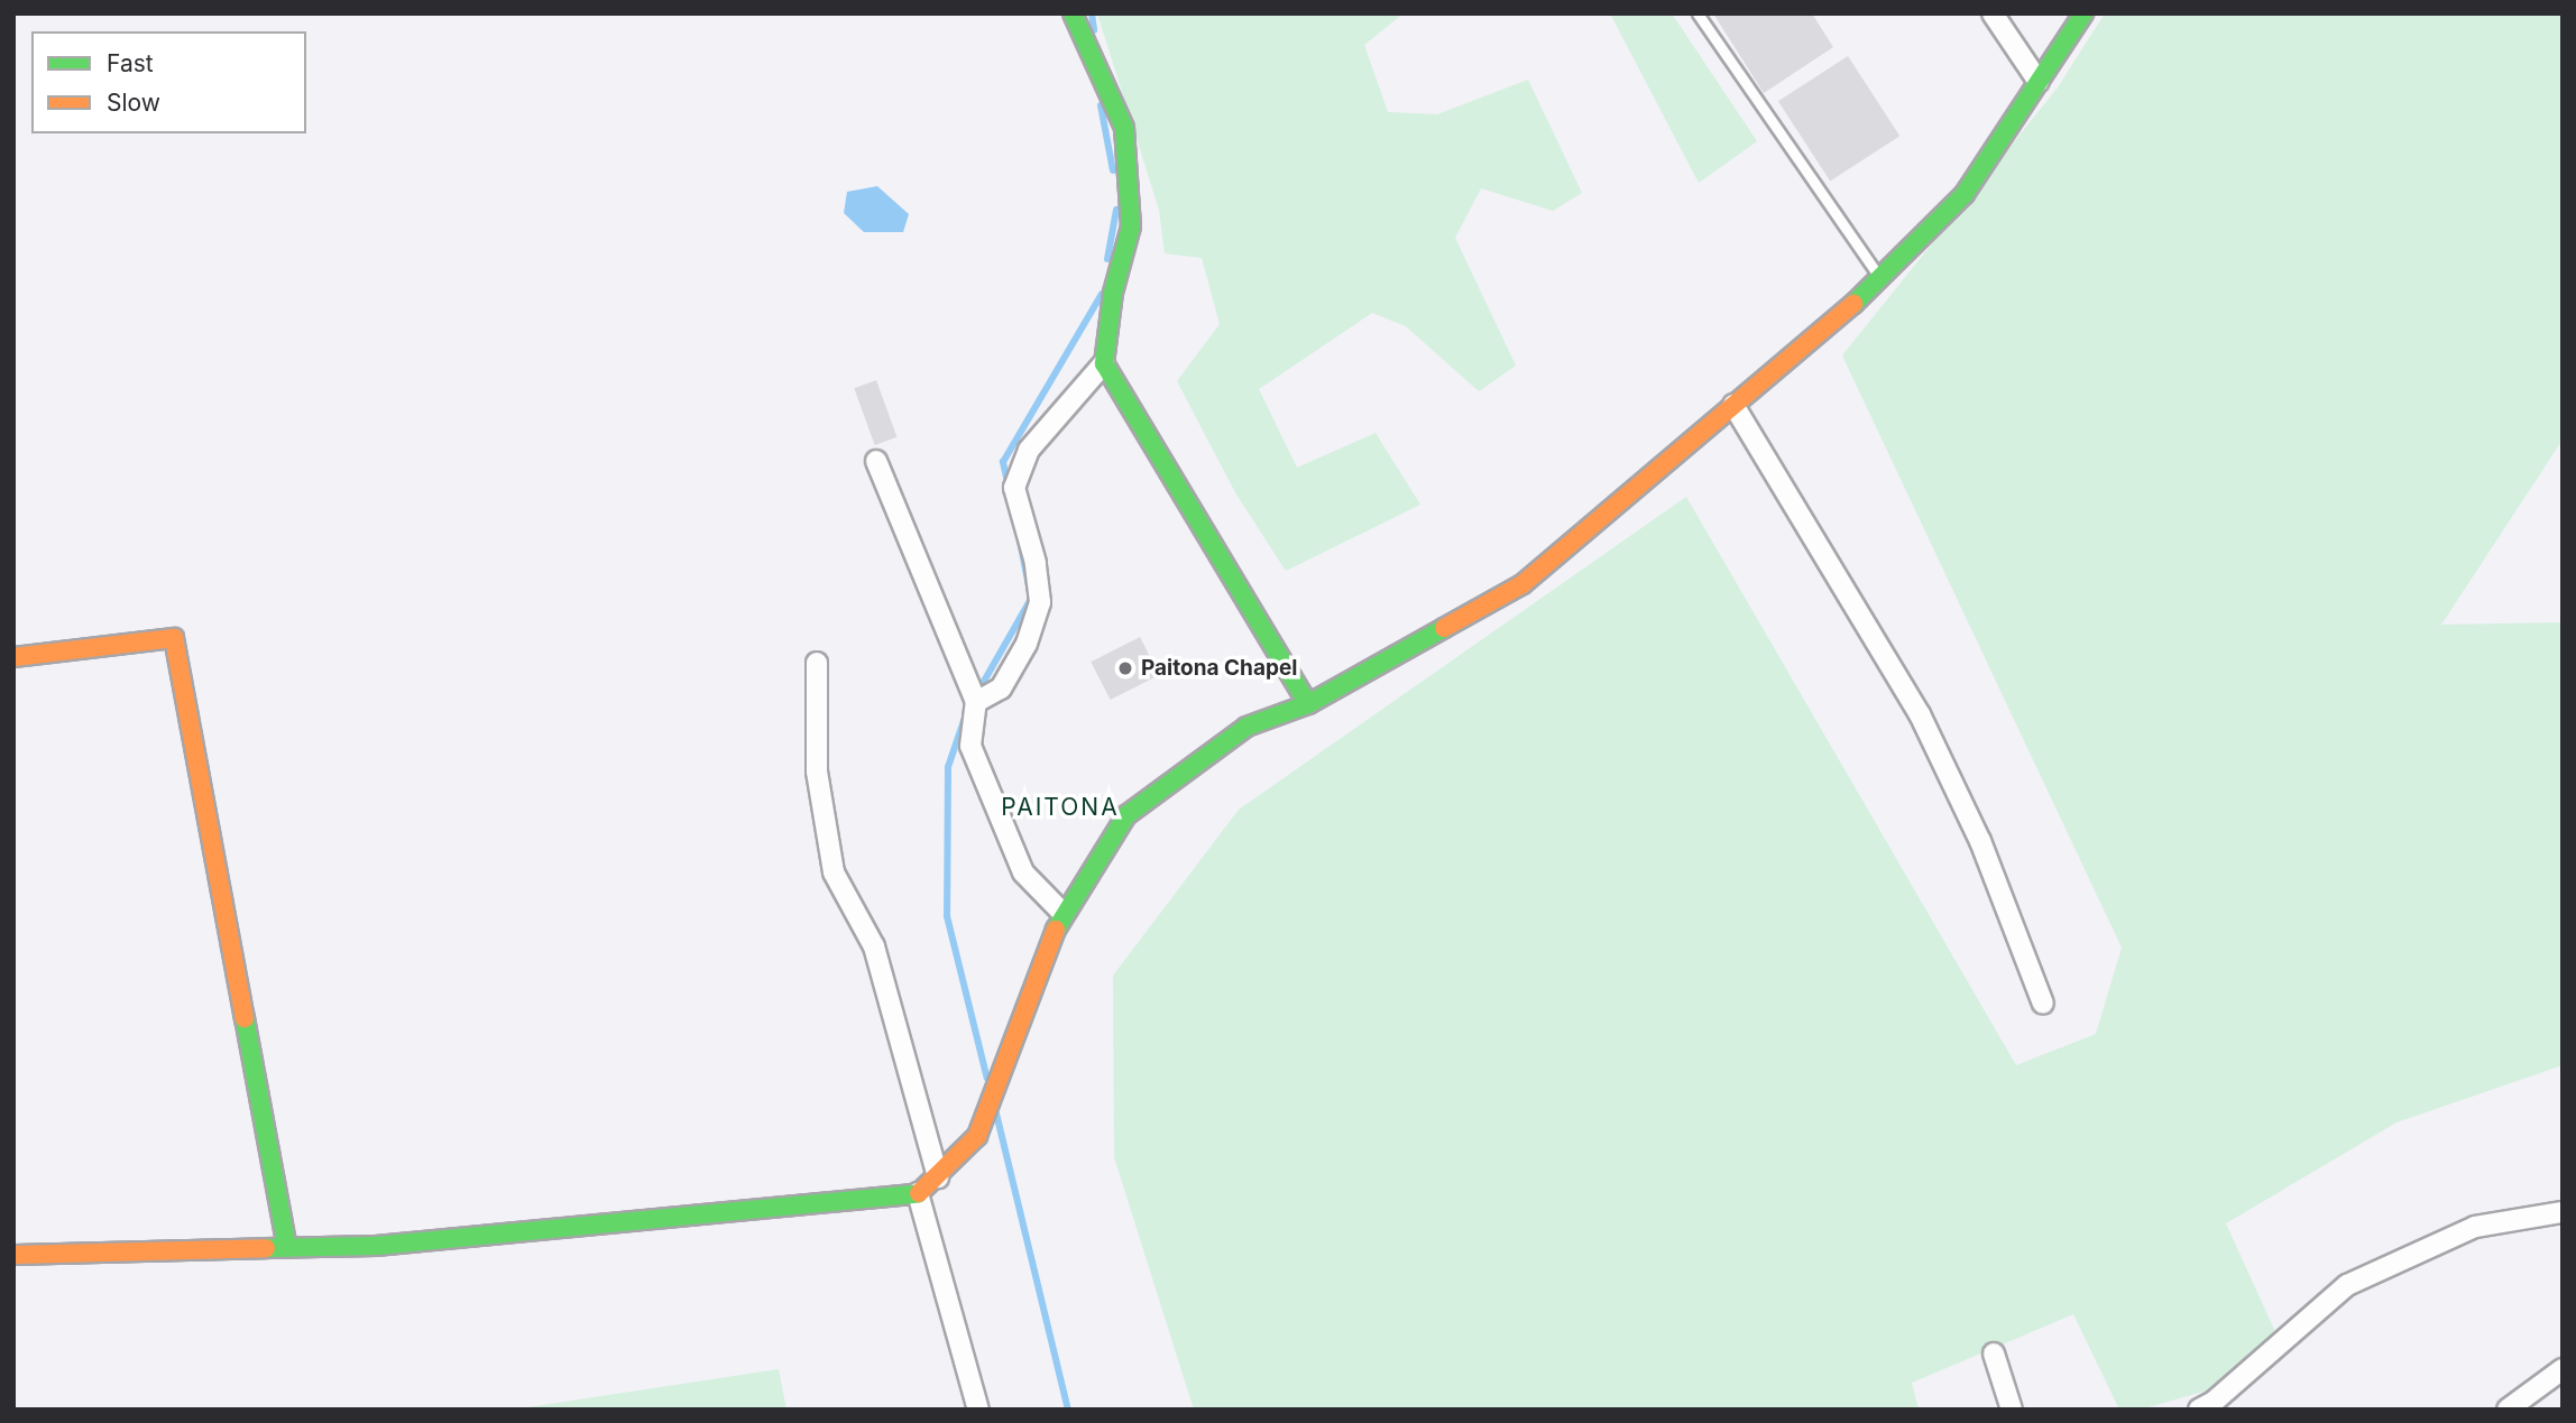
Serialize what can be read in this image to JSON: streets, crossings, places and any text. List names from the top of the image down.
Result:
{
  "districts": ["PAITONA"],
  "places": ["Paitona Chapel"],
  "legend": ["Fast", "Slow"]
}
